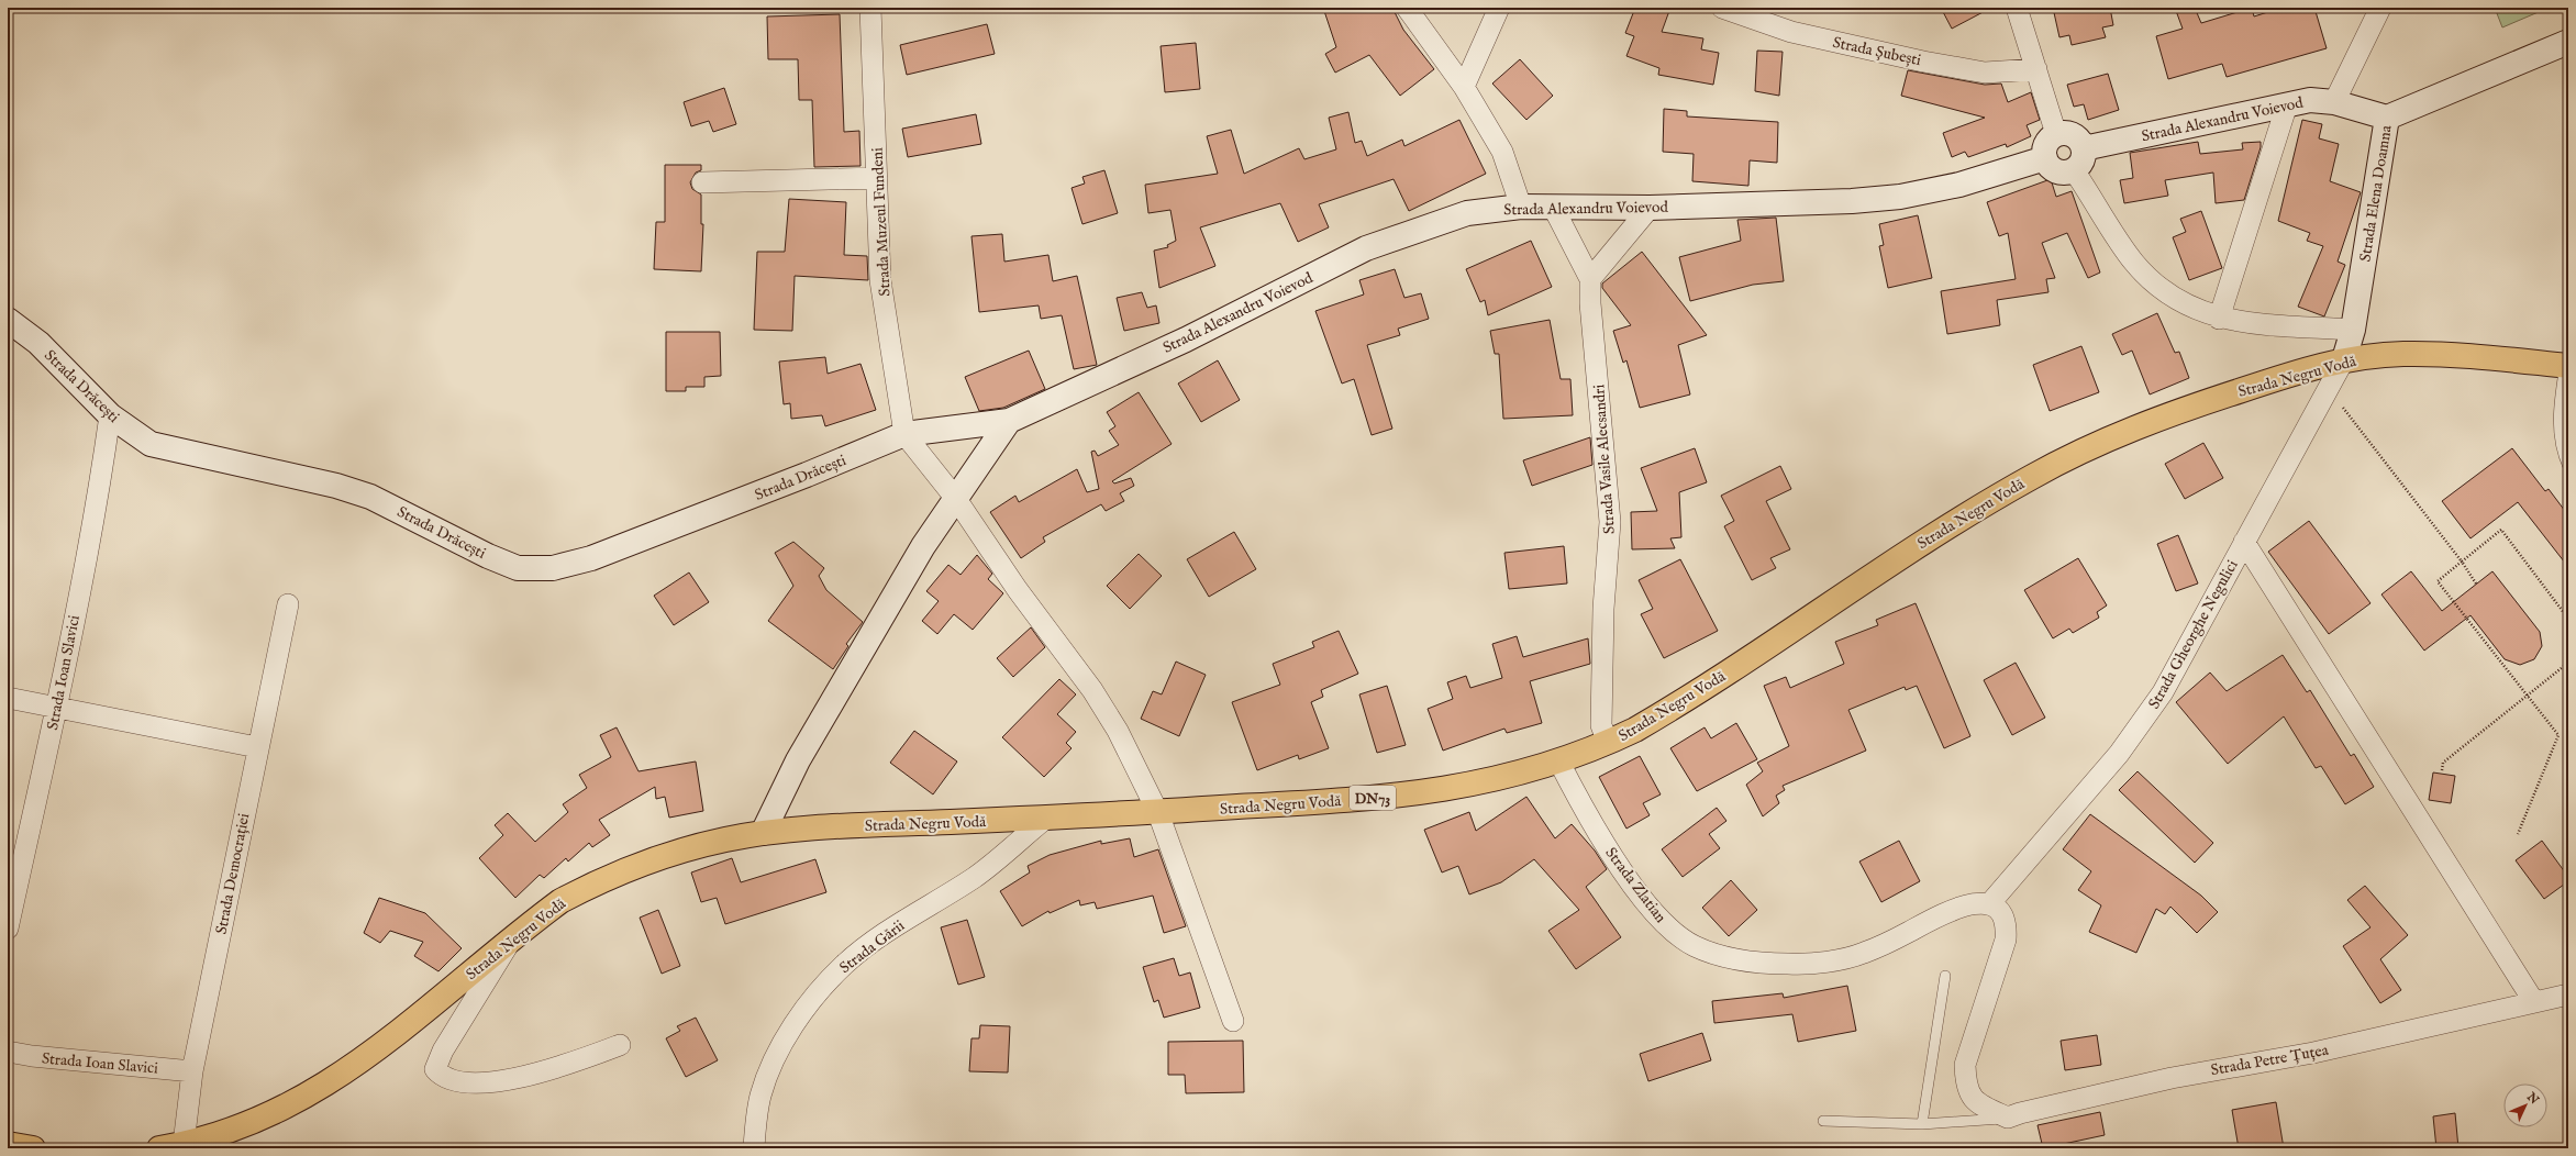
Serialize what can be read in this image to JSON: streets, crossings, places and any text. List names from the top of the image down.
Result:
{
  "streets": {
    "main road": [
      "Strada Alexandru Voievod",
      "Strada Elena Doamna",
      "Strada Negru Vodă",
      "Strada Drăcești",
      "DN73"
    ],
    "street": [
      "Strada Șubești",
      "Strada Muzeul Fundeni",
      "Strada Vasile Alecsandri",
      "Strada Gheorghe Negulici",
      "Strada Ioan Slavici",
      "Strada Democrației",
      "Strada Zlatian",
      "Strada Gării",
      "Strada Petre Țuțea"
    ]
  },
  "crossings": [
    ["Strada Alexandru Voievod", "Strada Elena Doamna"],
    ["Strada Alexandru Voievod", "Strada Drăcești"],
    ["Strada Alexandru Voievod", "Strada Vasile Alecsandri"],
    ["Strada Elena Doamna", "Strada Negru Vodă"],
    ["Strada Elena Doamna", "Strada Gheorghe Negulici"],
    ["Strada Muzeul Fundeni", "Strada Drăcești"],
    ["Strada Negru Vodă", "Strada Vasile Alecsandri"],
    ["Strada Negru Vodă", "Strada Gheorghe Negulici"],
    ["Strada Negru Vodă", "Strada Democrației"],
    ["Strada Negru Vodă", "Strada Zlatian"],
    ["Strada Negru Vodă", "Strada Gării"],
    ["Strada Drăcești", "Strada Ioan Slavici"],
    ["Strada Gheorghe Negulici", "Strada Zlatian"],
    ["Strada Ioan Slavici", "Strada Democrației"]
  ],
  "north": "top right"
}
